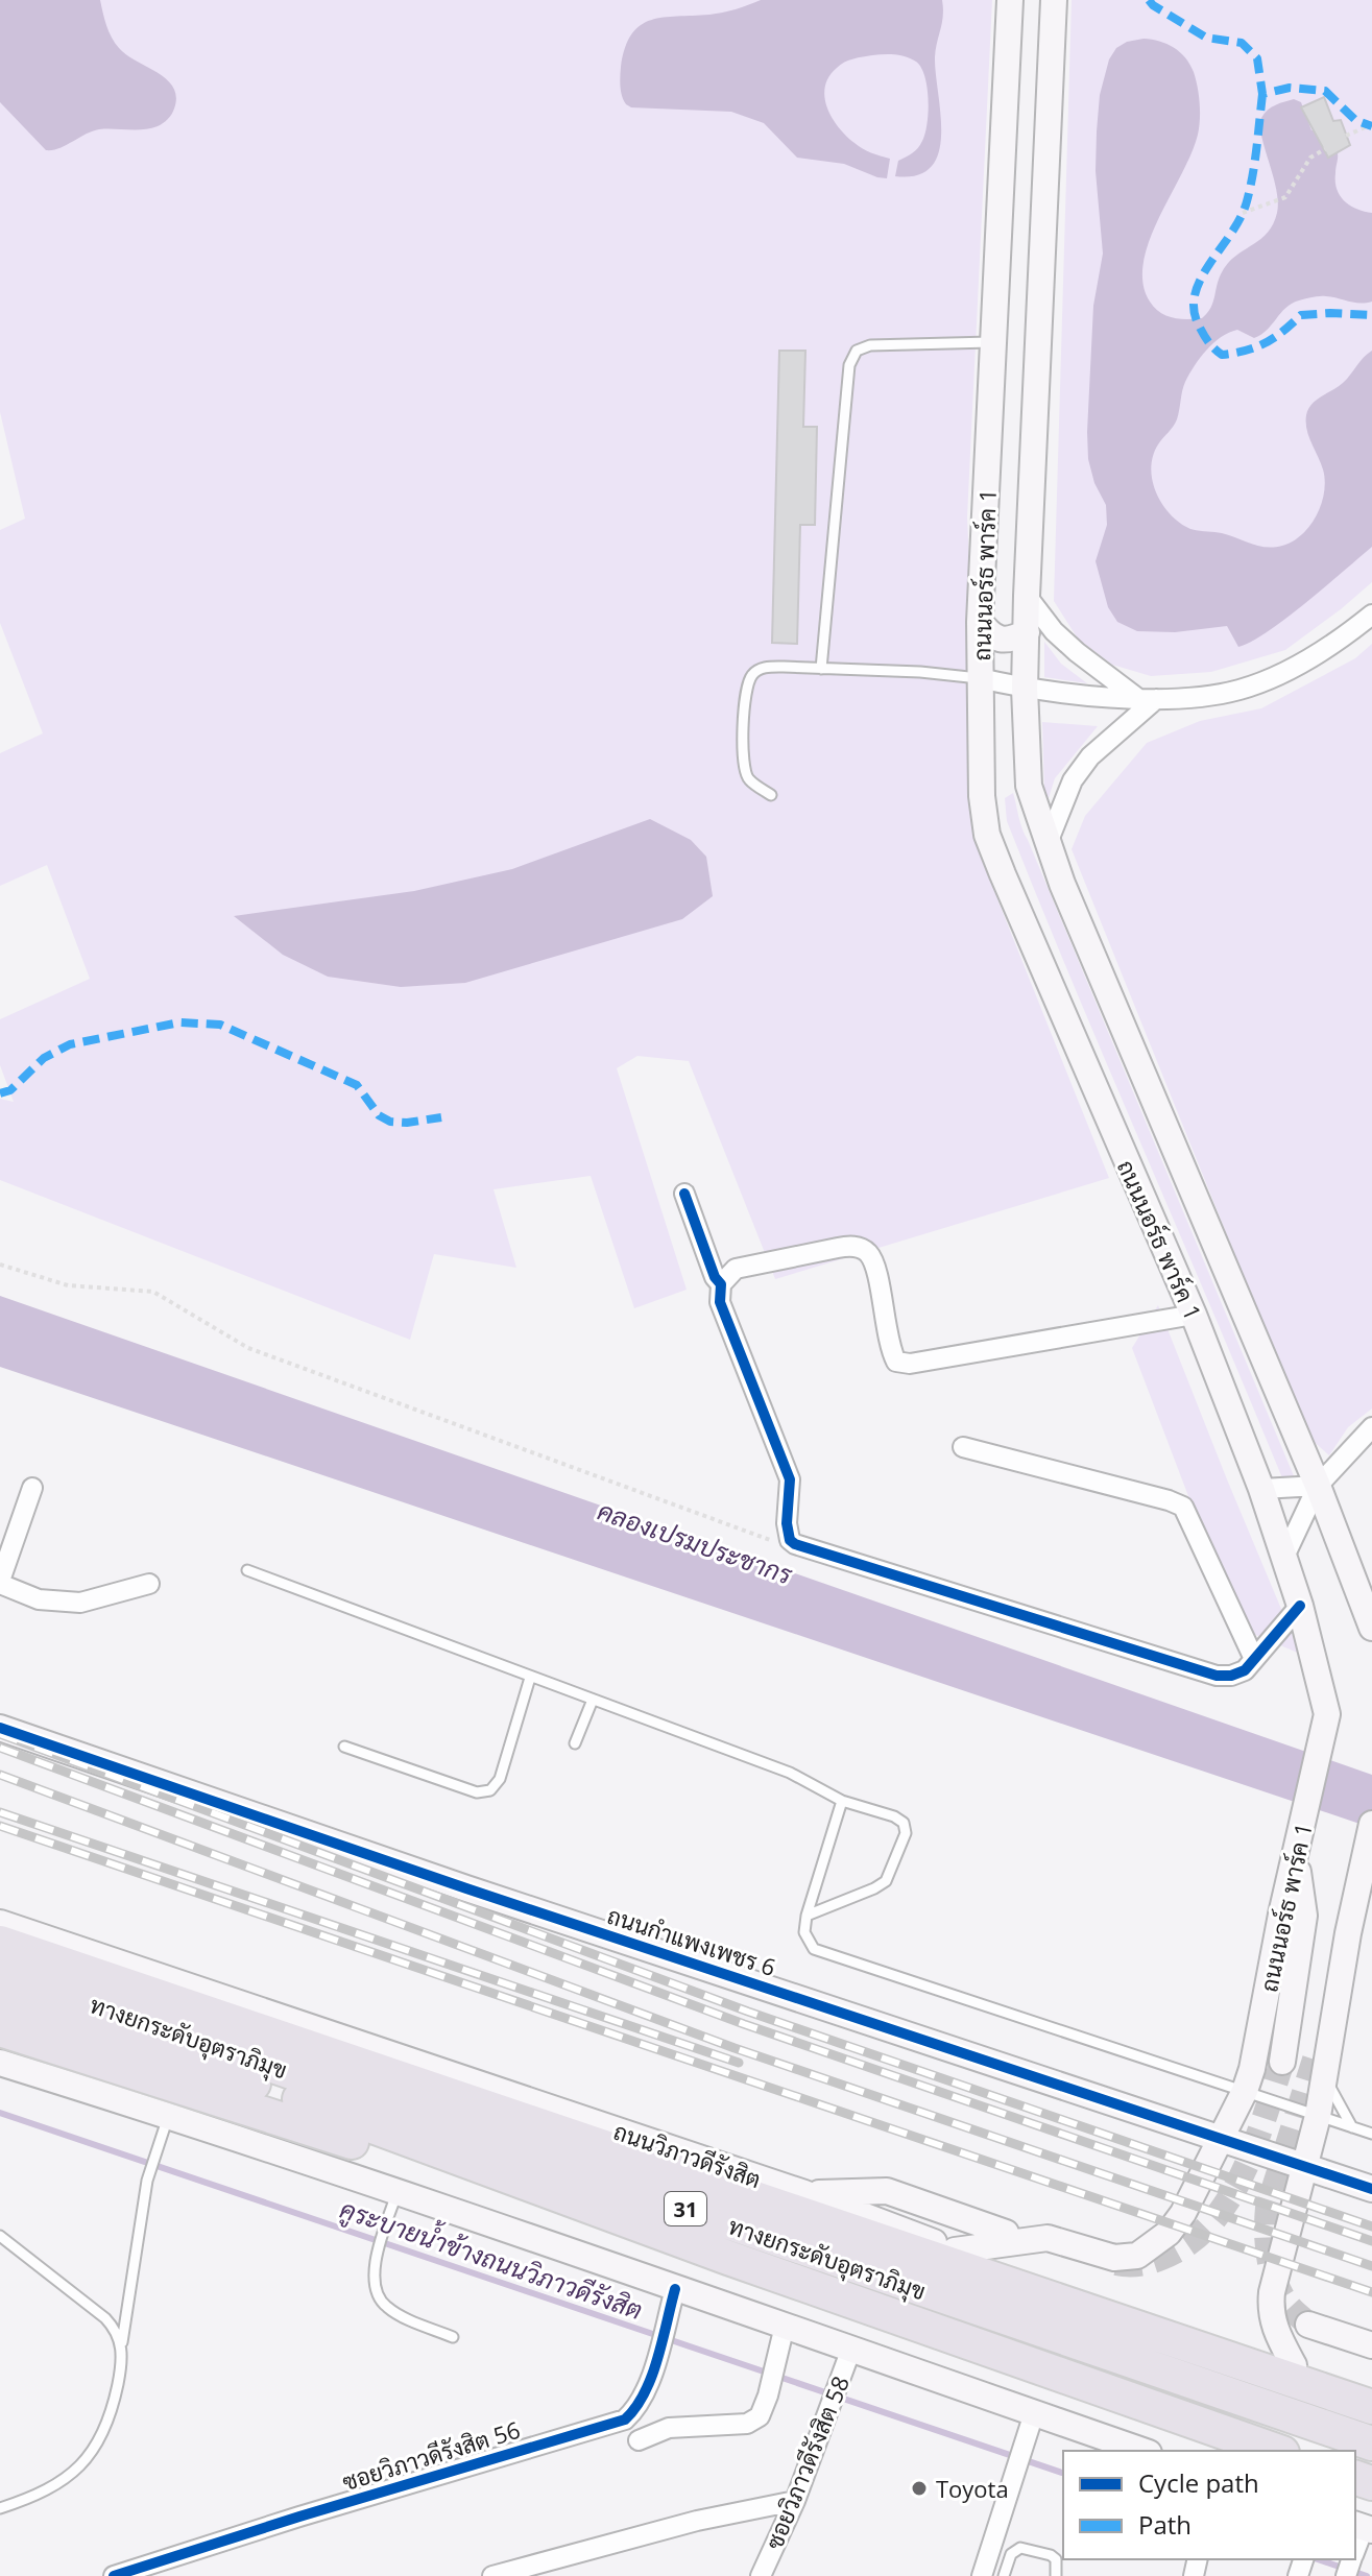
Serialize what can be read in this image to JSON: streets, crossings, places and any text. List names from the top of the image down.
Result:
{
  "streets": {
    "highway": ["ทางยกระดับอุตราภิมุข", "ถนนวิภาวดีรังสิต", "31"],
    "main road": ["ถนนนอร์ธ พาร์ค 1", "ถนนกำแพงเพชร 6"],
    "street": ["ซอยวิภาวดีรังสิต 56", "ซอยวิภาวดีรังสิต 58"]
  },
  "crossings": [
    ["ถนนนอร์ธ พาร์ค 1", "ถนนกำแพงเพชร 6"],
    ["ถนนนอร์ธ พาร์ค 1", "ถนนวิภาวดีรังสิต"]
  ],
  "water": ["คลองเปรมประชากร", "คูระบายน้ำข้างถนนวิภาวดีรังสิต"],
  "places": ["Toyota"],
  "legend": ["Cycle path", "Path"]
}
